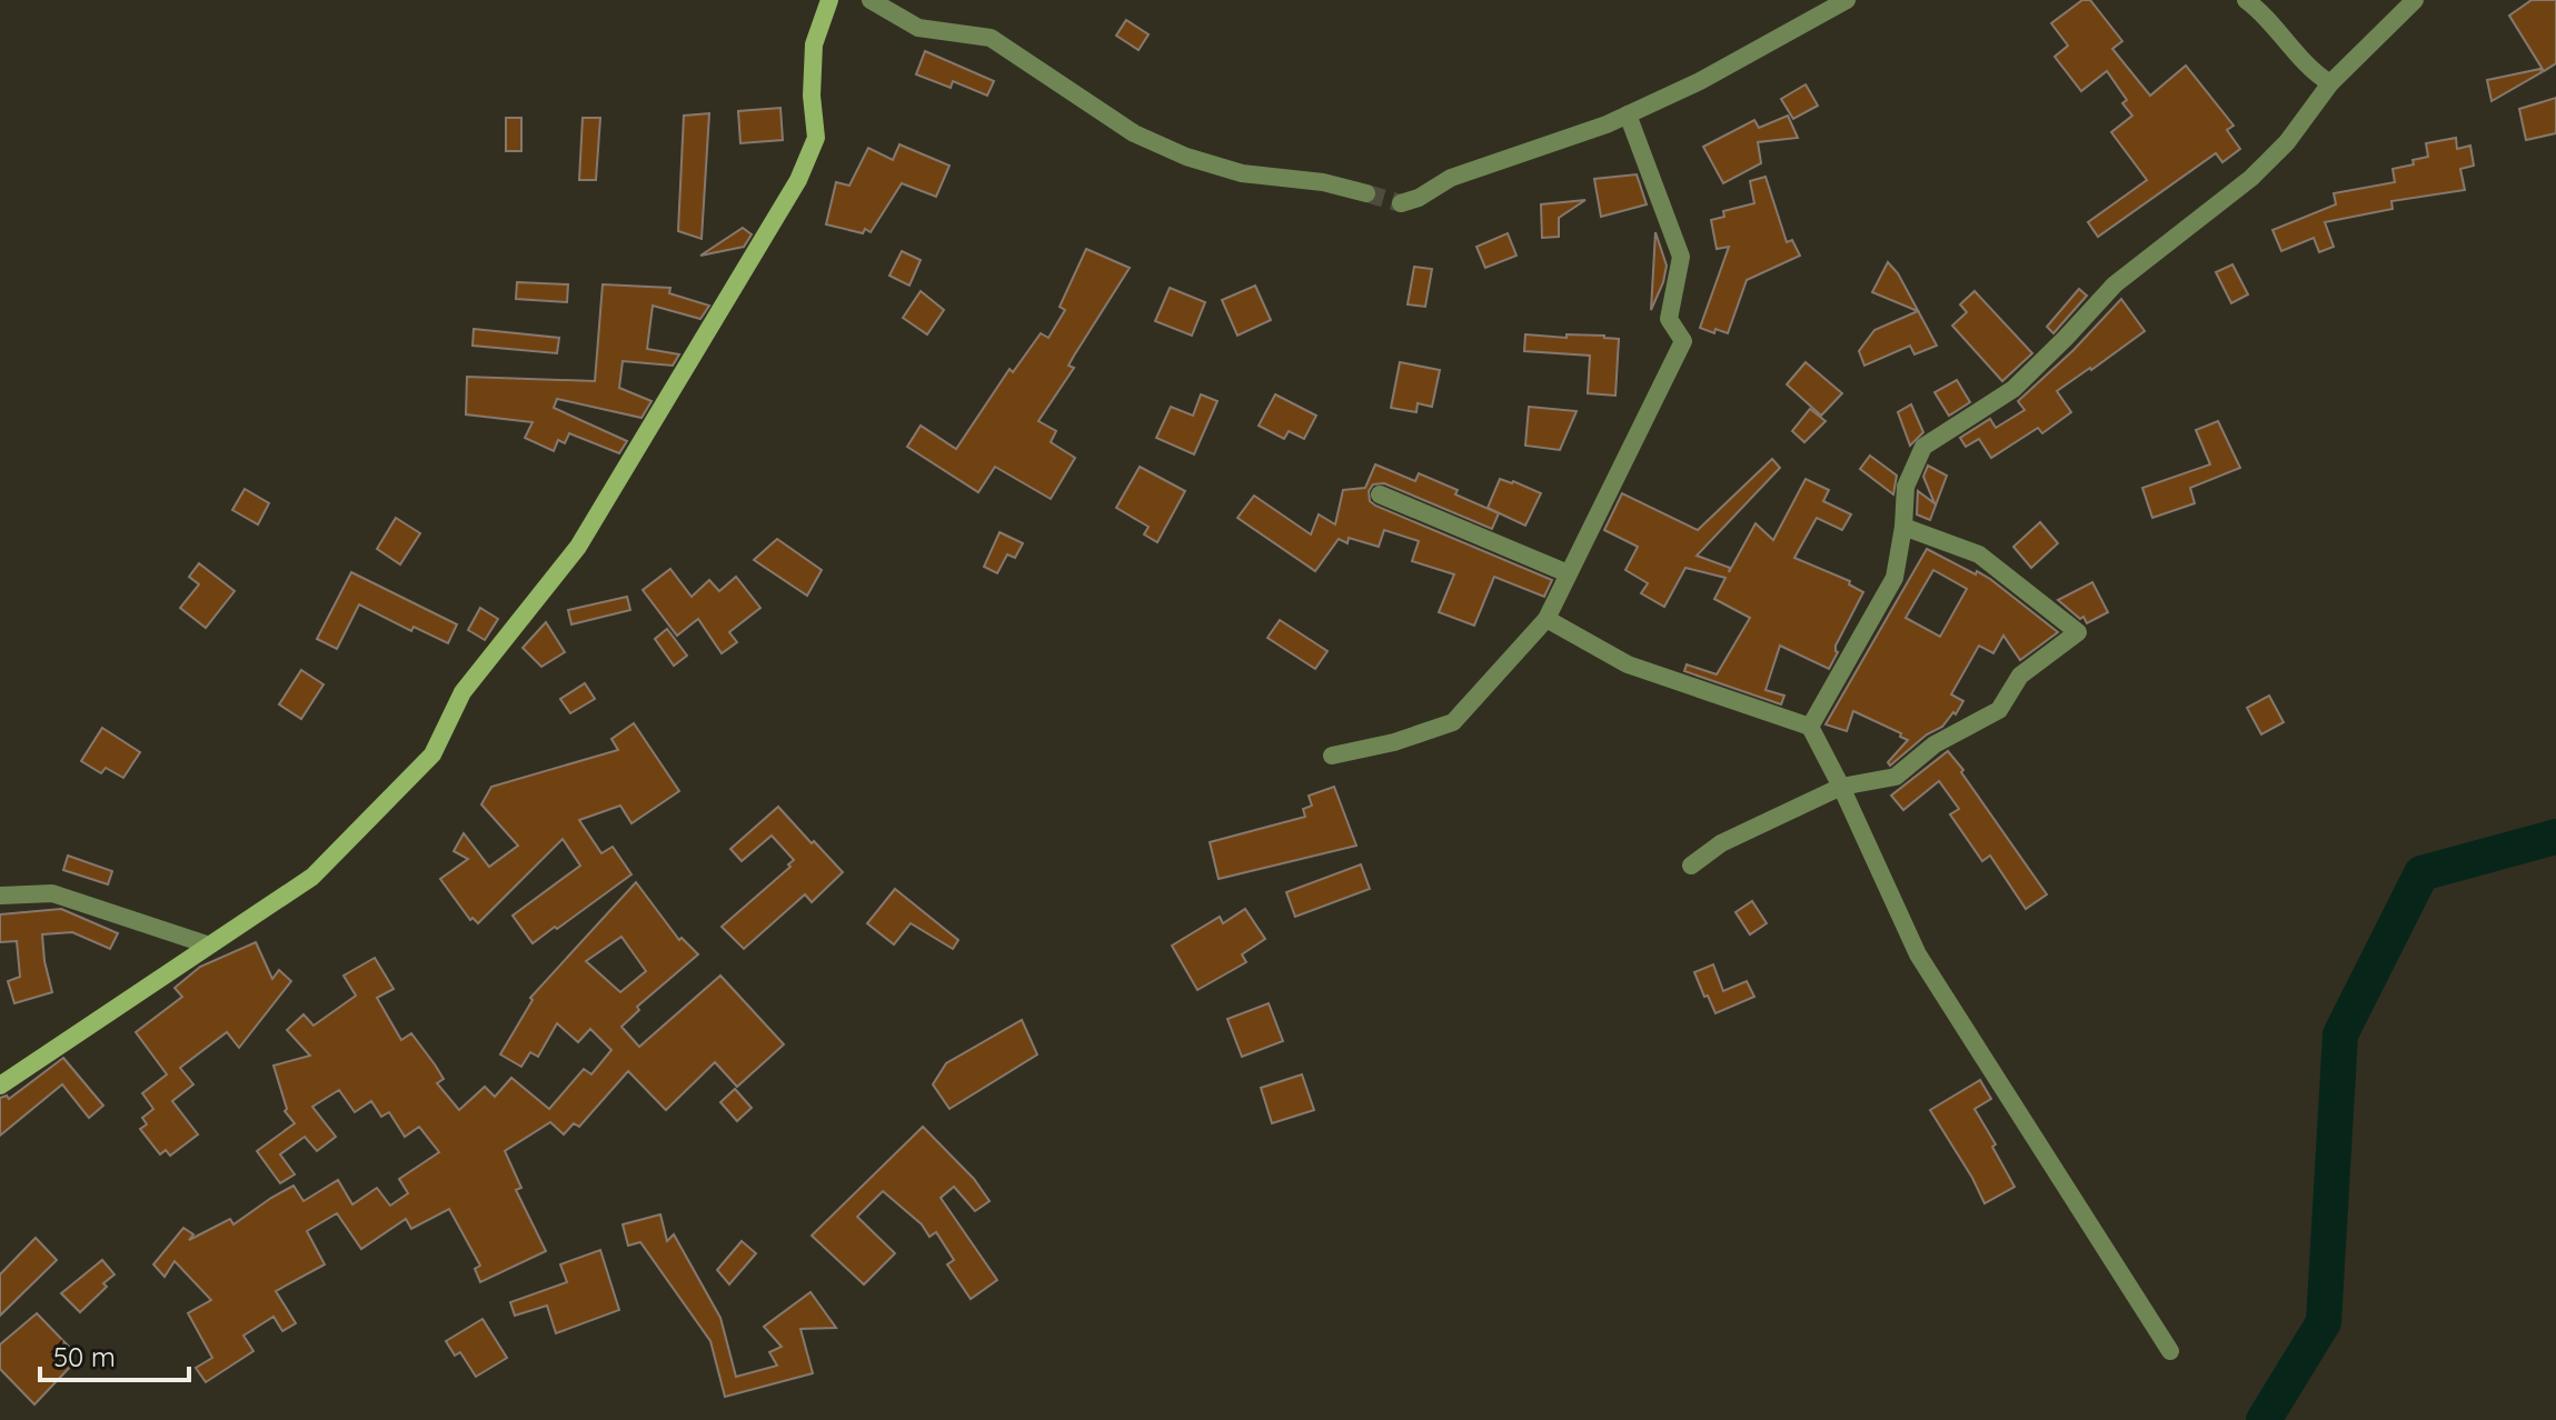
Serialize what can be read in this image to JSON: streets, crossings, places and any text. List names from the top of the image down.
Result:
{
  "scale_bar": "50 m"
}
